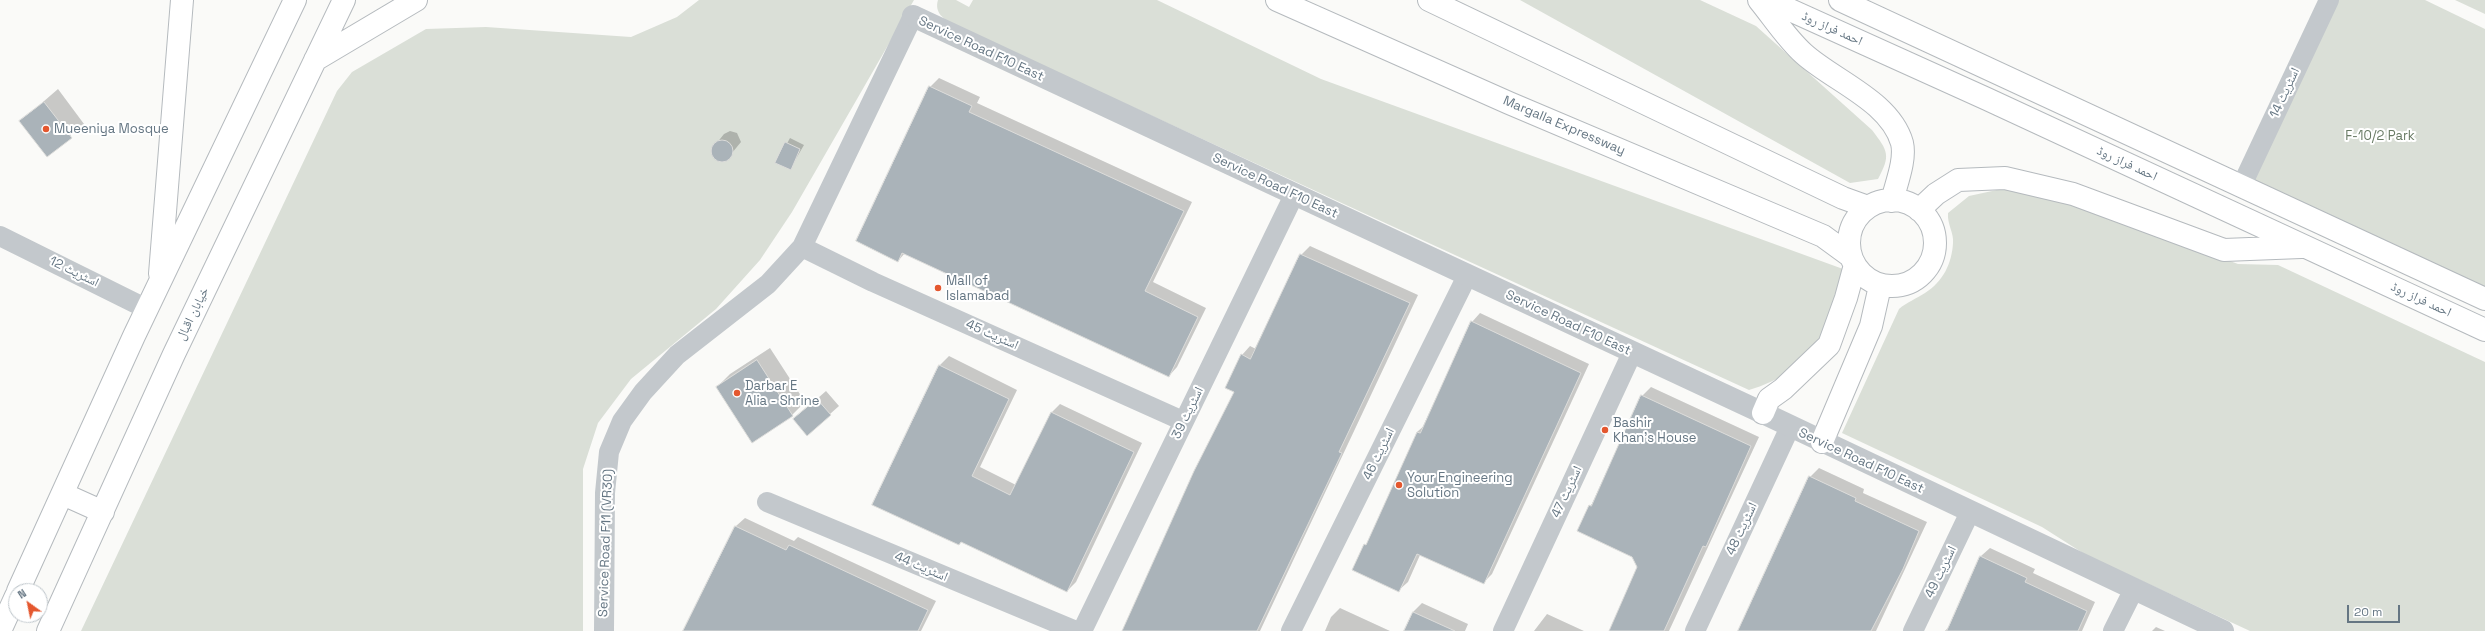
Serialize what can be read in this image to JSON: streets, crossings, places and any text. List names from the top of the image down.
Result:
{
  "streets": {
    "main road": ["احمد فراز روڈ", "Margalla Expressway", "خیابان اقبال"],
    "street": [
      "Service Road F10 East",
      "اسٹریٹ 14",
      "اسٹریٹ 12",
      "اسٹریٹ 45",
      "اسٹریٹ 39",
      "اسٹریٹ 46",
      "اسٹریٹ 47",
      "اسٹریٹ 48",
      "Service Road F11 (VR30)",
      "اسٹریٹ 44",
      "اسٹریٹ 49"
    ]
  },
  "crossings": [
    ["Service Road F10 East", "اسٹریٹ 39"],
    ["Service Road F10 East", "اسٹریٹ 46"],
    ["Service Road F10 East", "اسٹریٹ 47"],
    ["Service Road F10 East", "اسٹریٹ 48"],
    ["Service Road F10 East", "Service Road F11 (VR30)"],
    ["Service Road F10 East", "اسٹریٹ 49"],
    ["اسٹریٹ 45", "اسٹریٹ 39"],
    ["اسٹریٹ 45", "Service Road F11 (VR30)"]
  ],
  "parks": ["F-10/2 Park"],
  "places": [
    "Mueeniya Mosque",
    "Mall of Islamabad",
    "Darbar E Alia - Shrine",
    "Bashir Khan's House",
    "Your Engineering Solution"
  ],
  "scale_bar": "20 m",
  "north": "top left"
}
